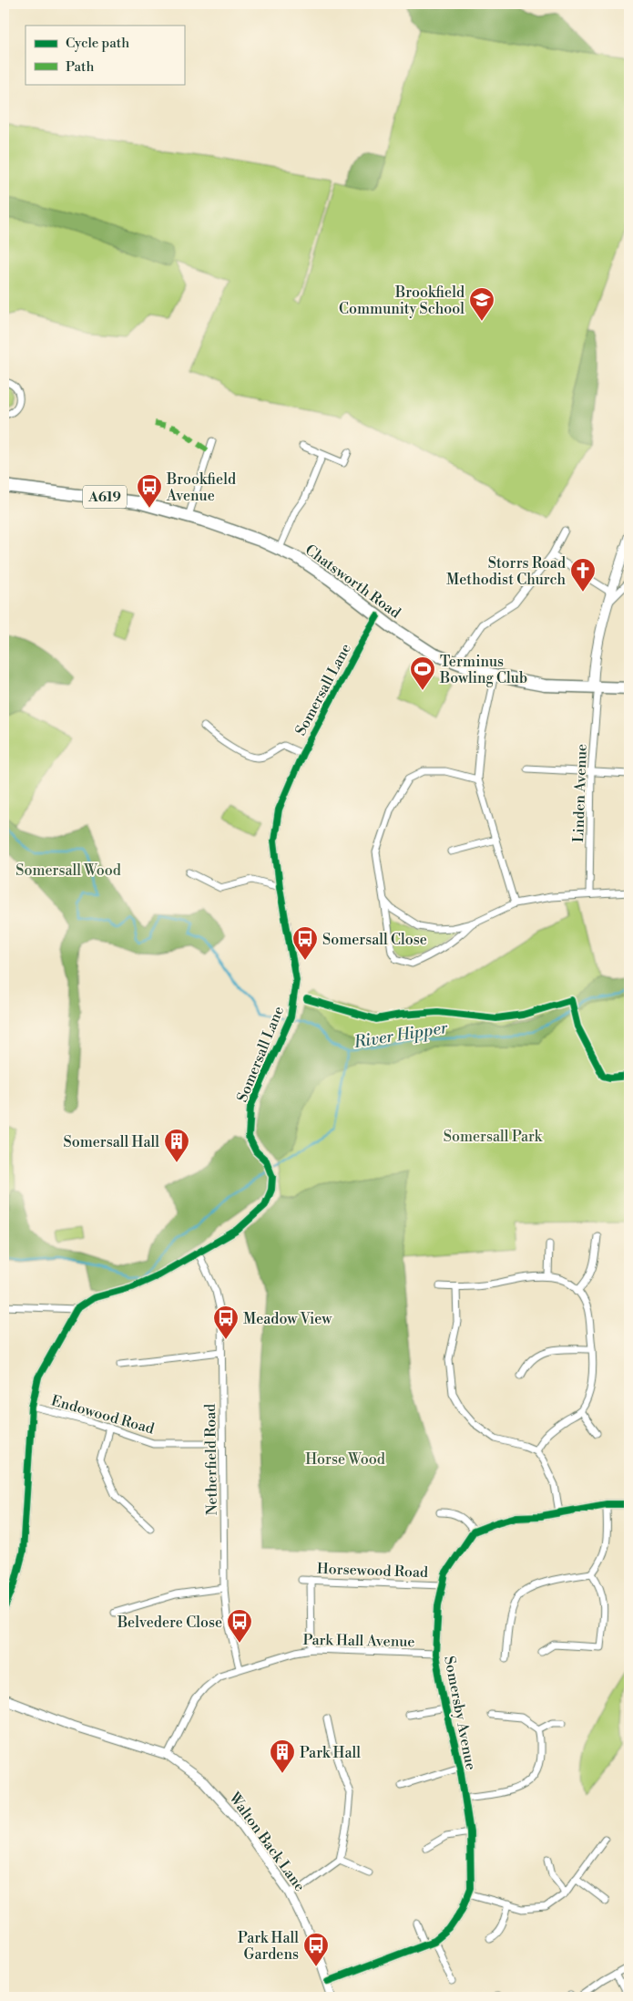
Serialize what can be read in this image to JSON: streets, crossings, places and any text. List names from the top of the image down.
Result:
{
  "streets": {
    "highway": ["A619", "Chatsworth Road"],
    "street": [
      "Somersall Lane",
      "Linden Avenue",
      "Endowood Road",
      "Netherfield Road",
      "Horsewood Road",
      "Park Hall Avenue",
      "Somersby Avenue",
      "Walton Back Lane"
    ]
  },
  "crossings": [
    ["Chatsworth Road", "Somersall Lane"],
    ["Chatsworth Road", "Linden Avenue"],
    ["Somersall Lane", "Endowood Road"],
    ["Somersall Lane", "Netherfield Road"],
    ["Endowood Road", "Netherfield Road"],
    ["Netherfield Road", "Park Hall Avenue"],
    ["Horsewood Road", "Somersby Avenue"],
    ["Park Hall Avenue", "Somersby Avenue"],
    ["Park Hall Avenue", "Walton Back Lane"],
    ["Somersby Avenue", "Walton Back Lane"]
  ],
  "water": ["River Hipper"],
  "parks": ["Somersall Wood", "Somersall Park", "Horse Wood"],
  "places": {
    "school or university": ["Brookfield Community School"],
    "bus stop": [
      "Brookfield Avenue",
      "Somersall Close",
      "Meadow View",
      "Belvedere Close",
      "Park Hall Gardens"
    ],
    "church": ["Storrs Road Methodist Church"],
    "sports": ["Terminus Bowling Club"],
    "building": ["Somersall Hall", "Park Hall"]
  },
  "legend": ["Cycle path", "Path"]
}
